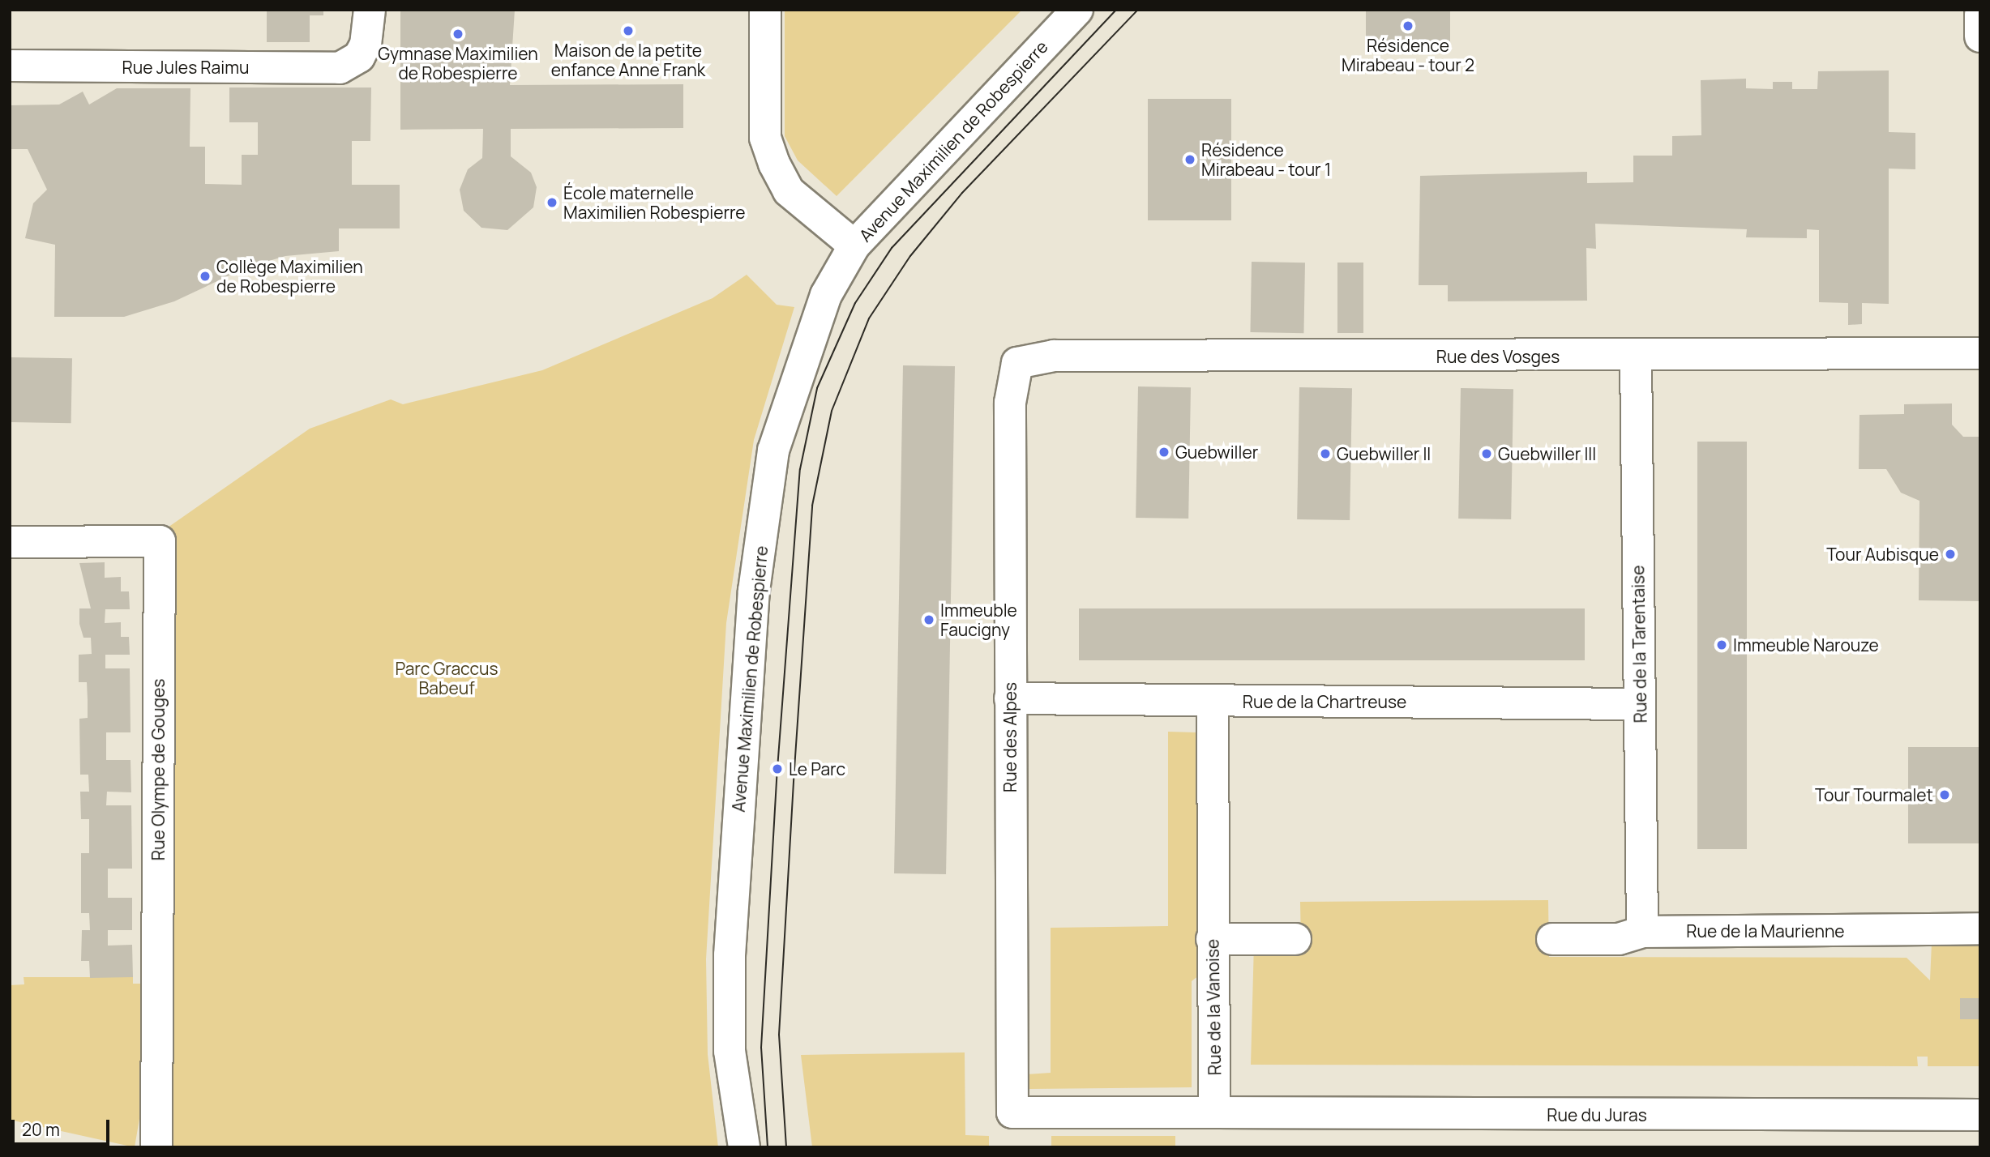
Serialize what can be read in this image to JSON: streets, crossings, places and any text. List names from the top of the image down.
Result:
{
  "streets": {
    "street": [
      "Rue Jules Raimu",
      "Avenue Maximilien de Robespierre",
      "Rue des Vosges",
      "Rue de la Tarentaise",
      "Rue de la Chartreuse",
      "Rue des Alpes",
      "Rue Olympe de Gouges",
      "Rue de la Maurienne",
      "Rue de la Vanoise",
      "Rue du Juras"
    ]
  },
  "crossings": [
    ["Rue des Vosges", "Rue de la Tarentaise"],
    ["Rue des Vosges", "Rue des Alpes"],
    ["Rue de la Tarentaise", "Rue de la Chartreuse"],
    ["Rue de la Tarentaise", "Rue de la Maurienne"],
    ["Rue de la Chartreuse", "Rue des Alpes"],
    ["Rue de la Chartreuse", "Rue de la Vanoise"],
    ["Rue des Alpes", "Rue de la Vanoise"],
    ["Rue des Alpes", "Rue du Juras"],
    ["Rue de la Vanoise", "Rue du Juras"]
  ],
  "parks": ["Parc Graccus Babeuf"],
  "places": [
    "Résidence Mirabeau - tour 2",
    "Maison de la petite enfance Anne Frank",
    "Gymnase Maximilien de Robespierre",
    "Résidence Mirabeau - tour 1",
    "École maternelle Maximilien Robespierre",
    "Collège Maximilien de Robespierre",
    "Guebwiller",
    "Guebwiller II",
    "Guebwiller III",
    "Tour Aubisque",
    "Immeuble Faucigny",
    "Immeuble Narouze",
    "Le Parc",
    "Tour Tourmalet"
  ],
  "scale_bar": "20 m"
}
